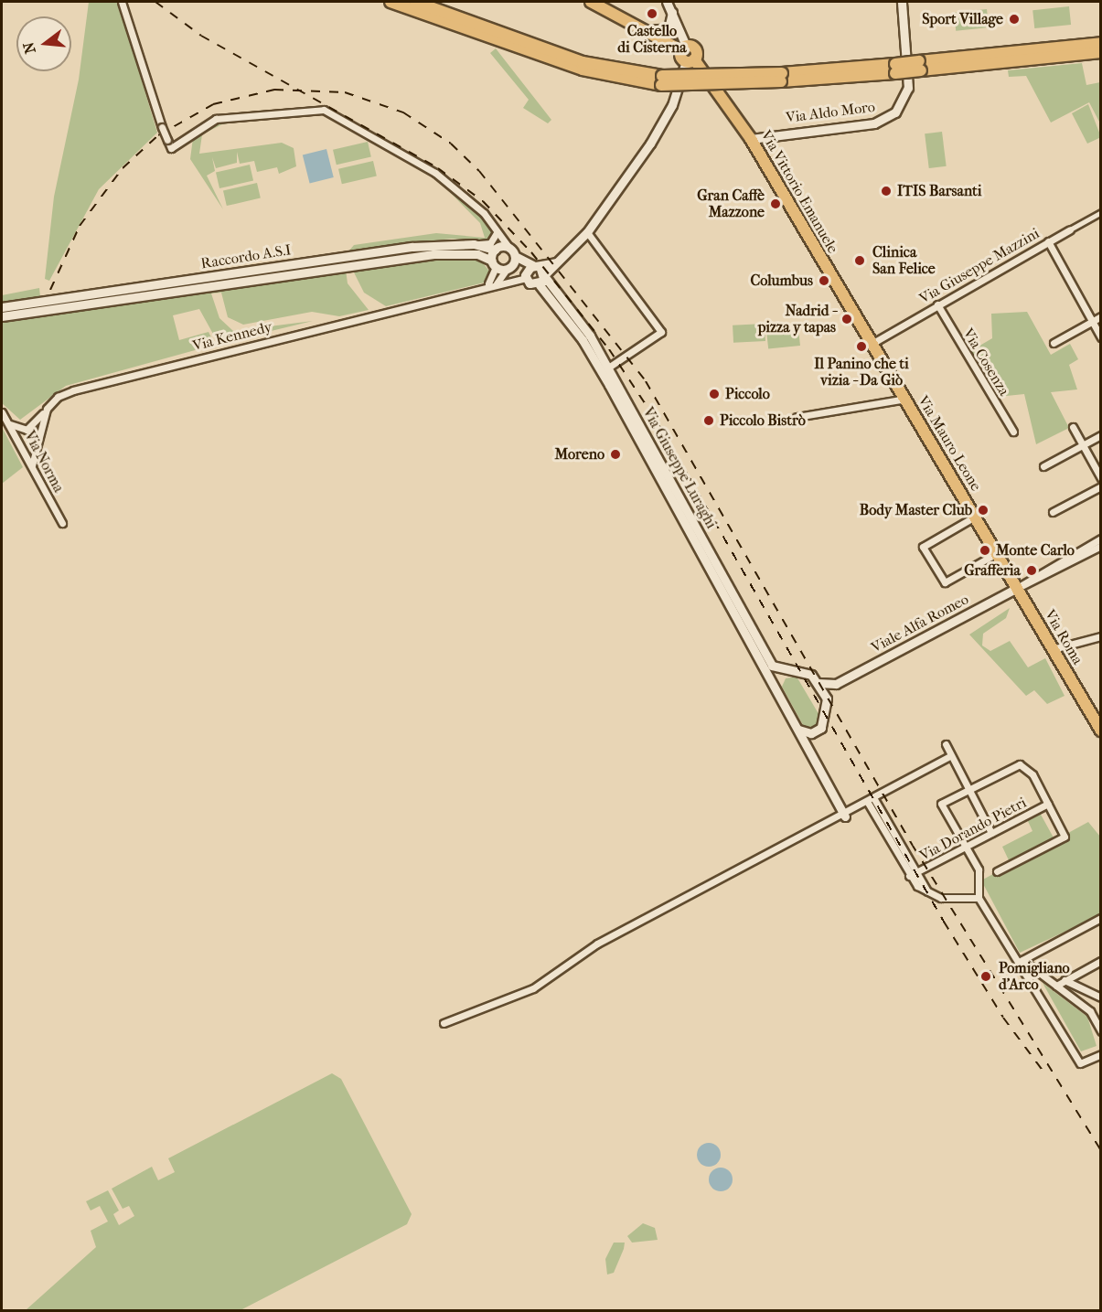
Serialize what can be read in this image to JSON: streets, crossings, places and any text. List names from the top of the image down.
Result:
{
  "streets": {
    "main road": ["Via Vittorio Emanuele", "Via Mauro Leone", "Via Roma"],
    "street": [
      "Via Aldo Moro",
      "Raccordo A.S.I",
      "Via Giuseppe Mazzini",
      "Via Kennedy",
      "Via Cosenza",
      "Via Norma",
      "Via Giuseppe Luraghi",
      "Viale Alfa Romeo",
      "Via Dorando Pietri"
    ]
  },
  "crossings": [
    ["Via Aldo Moro", "Via Vittorio Emanuele"],
    ["Via Vittorio Emanuele", "Via Giuseppe Mazzini"],
    ["Via Vittorio Emanuele", "Via Mauro Leone"],
    ["Via Giuseppe Mazzini", "Via Cosenza"],
    ["Via Giuseppe Mazzini", "Via Mauro Leone"],
    ["Via Kennedy", "Via Norma"],
    ["Via Mauro Leone", "Viale Alfa Romeo"],
    ["Via Mauro Leone", "Via Roma"],
    ["Viale Alfa Romeo", "Via Roma"]
  ],
  "places": [
    "Castello di Cisterna",
    "Sport Village",
    "ITIS Barsanti",
    "Gran Caffè Mazzone",
    "Clinica San Felice",
    "Columbus",
    "Nadrid - pizza y tapas",
    "Il Panino che ti vizia - Da Giò",
    "Piccolo",
    "Piccolo Bistrò",
    "Moreno",
    "Body Master Club",
    "Monte Carlo",
    "Grafferia",
    "Pomigliano d’Arco"
  ],
  "north": "left"
}
